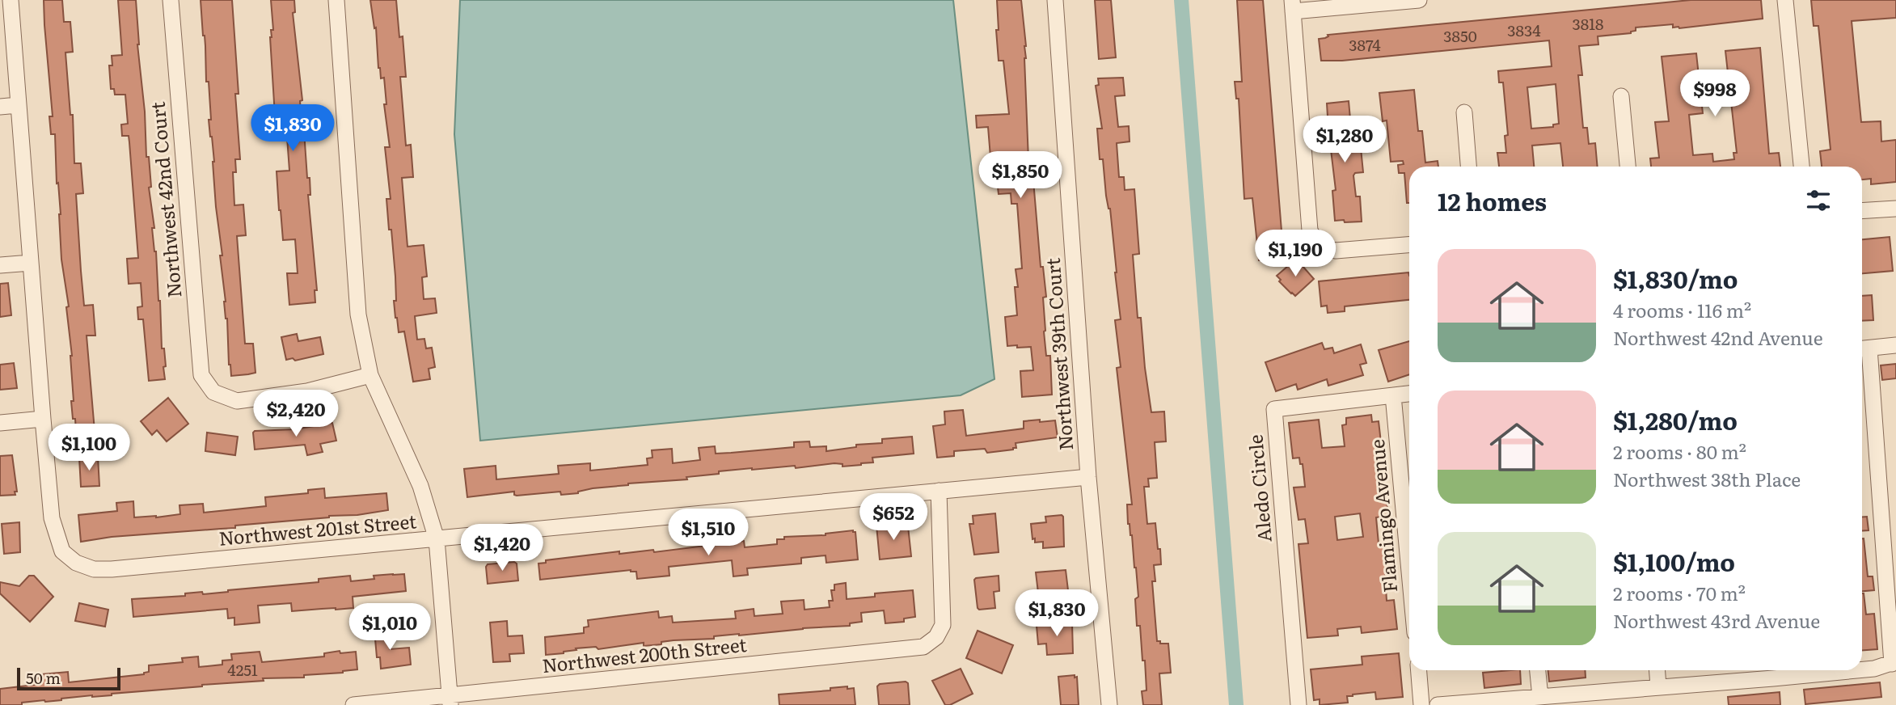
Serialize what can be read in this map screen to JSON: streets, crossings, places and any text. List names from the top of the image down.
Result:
{
  "streets": {
    "street": [
      "Northwest 42nd Court",
      "Northwest 39th Court",
      "Aledo Circle",
      "Flamingo Avenue",
      "Northwest 201st Street",
      "Northwest 200th Street"
    ]
  },
  "crossings": [
    ["Northwest 39th Court", "Northwest 201st Street"],
    ["Aledo Circle", "Flamingo Avenue"],
    ["Northwest 201st Street", "Northwest 200th Street"]
  ],
  "house_numbers": [
    "3818",
    "3834",
    "3850",
    "3874",
    "4251"
  ],
  "scale_bar": "50 m",
  "page": {
    "price": [
      "$998",
      "$1,830",
      "$1,280",
      "$1,850",
      "$1,190",
      "$2,420",
      "$1,100",
      "$652",
      "$1,510",
      "$1,420",
      "$1,830",
      "$1,010"
    ],
    "heading": "12 homes",
    "list": [
      {
        "name": "$1,830/mo",
        "note": "4 rooms · 116 m² · Northwest 42nd Avenue"
      },
      {
        "name": "$1,280/mo",
        "note": "2 rooms · 80 m² · Northwest 38th Place"
      },
      {
        "name": "$1,100/mo",
        "note": "2 rooms · 70 m² · Northwest 43rd Avenue"
      }
    ],
    "scale": "50 m"
  }
}
